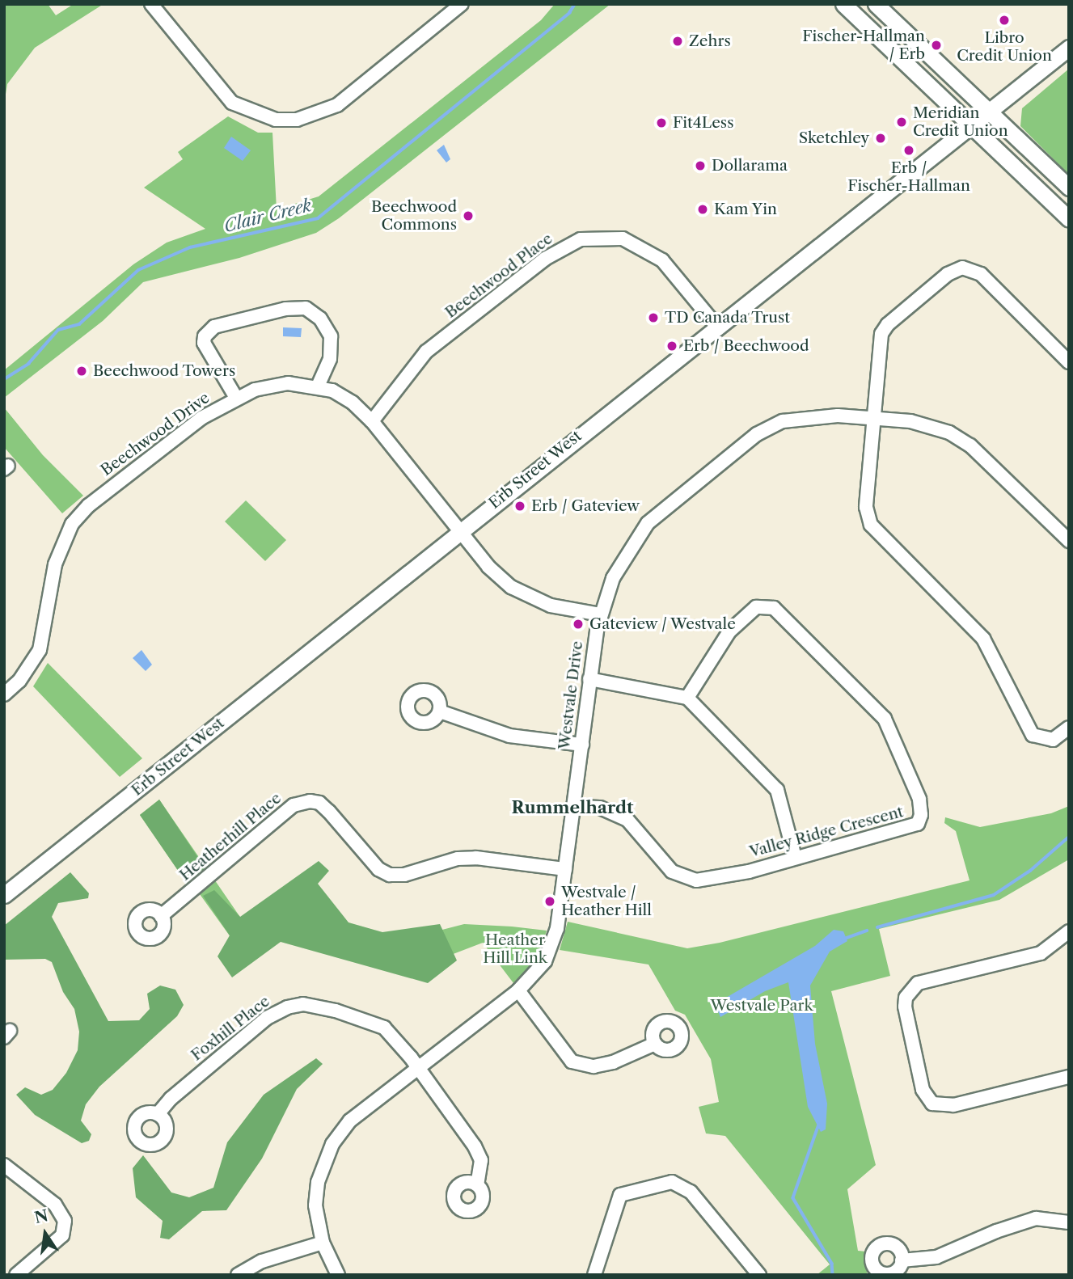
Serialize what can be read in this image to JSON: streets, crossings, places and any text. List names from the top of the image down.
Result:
{
  "streets": {
    "main road": ["Erb Street West"],
    "street": [
      "Beechwood Place",
      "Beechwood Drive",
      "Westvale Drive",
      "Valley Ridge Crescent",
      "Heatherhill Place",
      "Foxhill Place"
    ]
  },
  "crossings": [
    ["Beechwood Place", "Beechwood Drive"],
    ["Beechwood Place", "Erb Street West"],
    ["Beechwood Drive", "Erb Street West"],
    ["Beechwood Drive", "Westvale Drive"],
    ["Westvale Drive", "Valley Ridge Crescent"],
    ["Westvale Drive", "Heatherhill Place"],
    ["Westvale Drive", "Foxhill Place"]
  ],
  "districts": ["Rummelhardt"],
  "water": ["Clair Creek"],
  "parks": ["Heather Hill Link", "Westvale Park"],
  "places": [
    "Libro Credit Union",
    "Zehrs",
    "Fischer-Hallman / Erb",
    "Meridian Credit Union",
    "Fit4Less",
    "Sketchley",
    "Erb / Fischer-Hallman",
    "Dollarama",
    "Kam Yin",
    "Beechwood Commons",
    "TD Canada Trust",
    "Erb / Beechwood",
    "Beechwood Towers",
    "Erb / Gateview",
    "Gateview / Westvale",
    "Westvale / Heather Hill"
  ],
  "north": "top"
}
